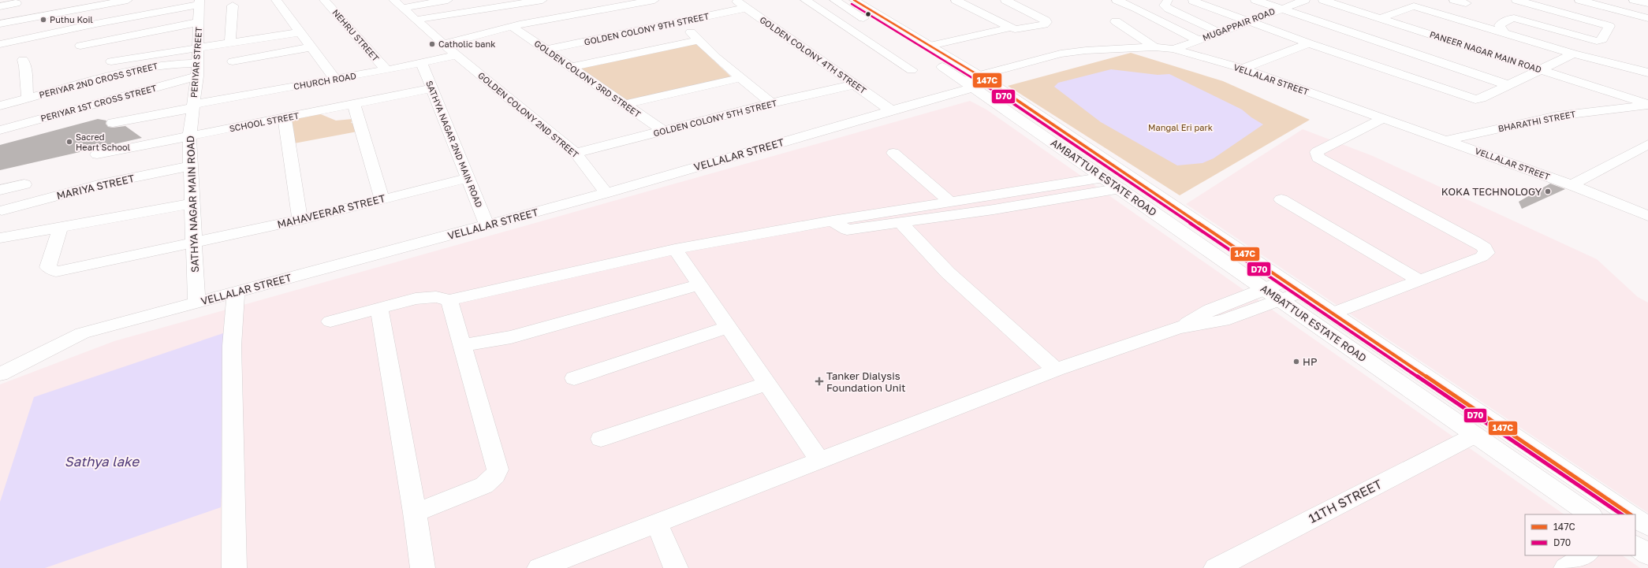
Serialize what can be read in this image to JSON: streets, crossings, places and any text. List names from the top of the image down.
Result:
{
  "streets": {
    "street": [
      "MUGAPPAIR ROAD",
      "GOLDEN COLONY 9TH STREET",
      "NEHRU STREET",
      "PANEER NAGAR MAIN ROAD",
      "GOLDEN COLONY 4TH STREET",
      "PERIYAR STREET",
      "GOLDEN COLONY 3RD STREET",
      "VELLALAR STREET",
      "PERIYAR 2ND CROSS STREET",
      "CHURCH ROAD",
      "PERIYAR 1ST CROSS STREET",
      "GOLDEN COLONY 2ND STREET",
      "GOLDEN COLONY 5TH STREET",
      "BHARATHI STREET",
      "SCHOOL STREET",
      "SATHYA NAGAR 2ND MAIN ROAD",
      "AMBATTUR ESTATE ROAD",
      "MARIYA STREET",
      "SATHYA NAGAR MAIN ROAD",
      "MAHAVEERAR STREET",
      "11TH STREET"
    ]
  },
  "crossings": [
    ["MUGAPPAIR ROAD", "VELLALAR STREET"],
    ["GOLDEN COLONY 9TH STREET", "GOLDEN COLONY 4TH STREET"],
    ["GOLDEN COLONY 9TH STREET", "GOLDEN COLONY 3RD STREET"],
    ["NEHRU STREET", "CHURCH ROAD"],
    ["PANEER NAGAR MAIN ROAD", "BHARATHI STREET"],
    ["GOLDEN COLONY 4TH STREET", "VELLALAR STREET"],
    ["GOLDEN COLONY 4TH STREET", "GOLDEN COLONY 5TH STREET"],
    ["PERIYAR STREET", "PERIYAR 2ND CROSS STREET"],
    ["PERIYAR STREET", "CHURCH ROAD"],
    ["PERIYAR STREET", "PERIYAR 1ST CROSS STREET"],
    ["PERIYAR STREET", "SATHYA NAGAR MAIN ROAD"],
    ["GOLDEN COLONY 3RD STREET", "GOLDEN COLONY 5TH STREET"],
    ["VELLALAR STREET", "GOLDEN COLONY 2ND STREET"],
    ["VELLALAR STREET", "BHARATHI STREET"],
    ["VELLALAR STREET", "SATHYA NAGAR 2ND MAIN ROAD"],
    ["VELLALAR STREET", "AMBATTUR ESTATE ROAD"],
    ["VELLALAR STREET", "SATHYA NAGAR MAIN ROAD"],
    ["CHURCH ROAD", "GOLDEN COLONY 2ND STREET"],
    ["CHURCH ROAD", "SATHYA NAGAR 2ND MAIN ROAD"],
    ["CHURCH ROAD", "SATHYA NAGAR MAIN ROAD"],
    ["GOLDEN COLONY 2ND STREET", "GOLDEN COLONY 5TH STREET"],
    ["SCHOOL STREET", "SATHYA NAGAR 2ND MAIN ROAD"],
    ["SCHOOL STREET", "SATHYA NAGAR MAIN ROAD"],
    ["SATHYA NAGAR 2ND MAIN ROAD", "MAHAVEERAR STREET"],
    ["AMBATTUR ESTATE ROAD", "11TH STREET"],
    ["MARIYA STREET", "SATHYA NAGAR MAIN ROAD"],
    ["SATHYA NAGAR MAIN ROAD", "MAHAVEERAR STREET"]
  ],
  "water": ["Sathya lake"],
  "parks": ["Mangal Eri park"],
  "places": {
    "other": [
      "Puthu Koil",
      "Catholic bank",
      "Sacred Heart School",
      "KOKA TECHNOLOGY",
      "HP"
    ],
    "health": ["Tanker Dialysis Foundation Unit"]
  },
  "lines": ["transit line 147C", "transit line D70"],
  "legend": ["147C", "D70"]
}
